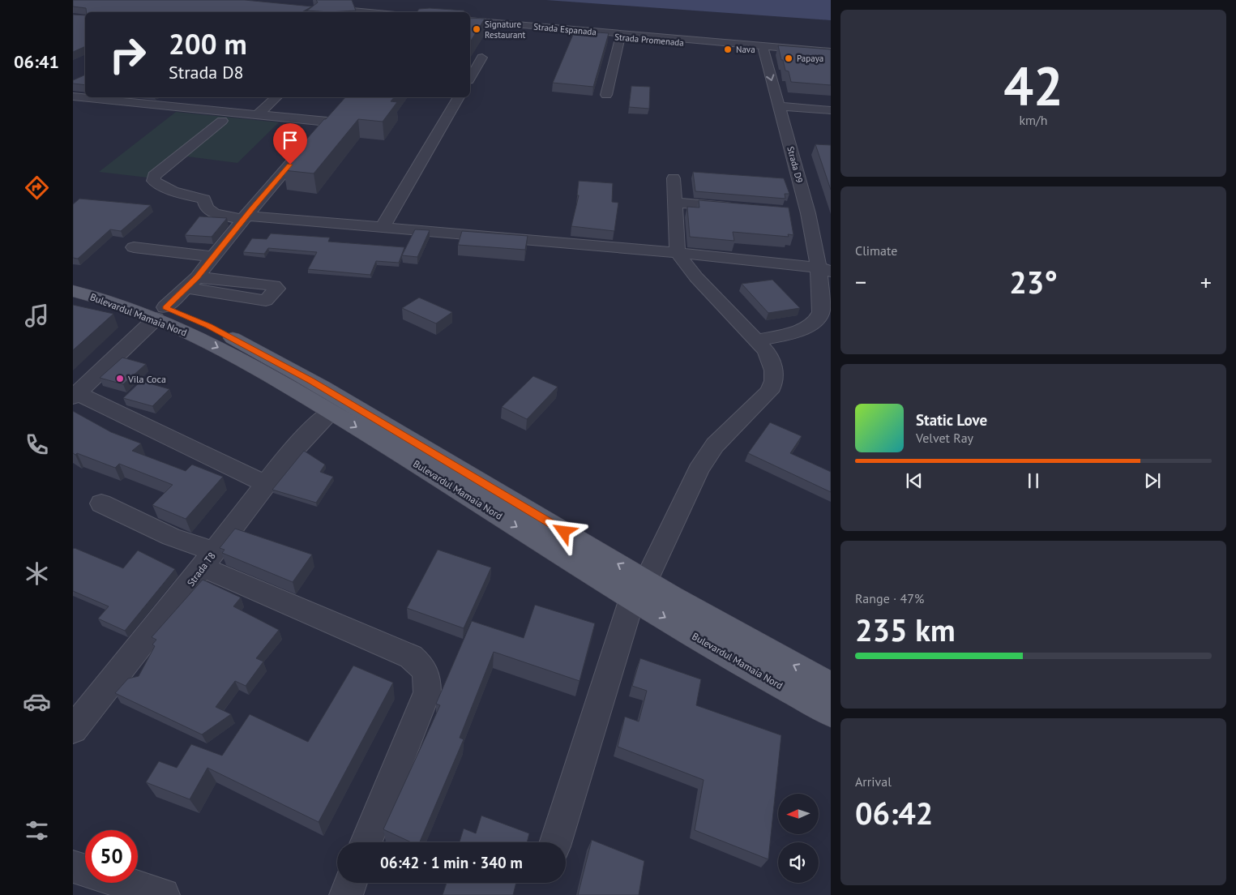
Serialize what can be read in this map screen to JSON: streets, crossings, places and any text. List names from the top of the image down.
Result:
{
  "streets": {
    "main road": ["Bulevardul Mamaia Nord"],
    "street": [
      "Strada Espanada",
      "Strada Promenada",
      "Strada D9",
      "Strada T8"
    ]
  },
  "crossings": [
    ["Strada Promenada", "Strada D9"],
    ["Bulevardul Mamaia Nord", "Strada T8"]
  ],
  "places": [
    "Signature Restaurant",
    "Nava",
    "Papaya",
    "Vila Coca"
  ],
  "north": "left",
  "page": {
    "tabs": "06:41",
    "tile": [
      ["42", "km/h"],
      "Climate",
      ["Range · 47%", "235 km"],
      ["Arrival", "06:42"]
    ],
    "turn": ["200 m", "Strada D8"],
    "heat": ["−", "23°", "+"],
    "song": ["Static Love", "Velvet Ray"],
    "limit": "50",
    "trip": "06:42 · 1 min · 340 m"
  }
}
